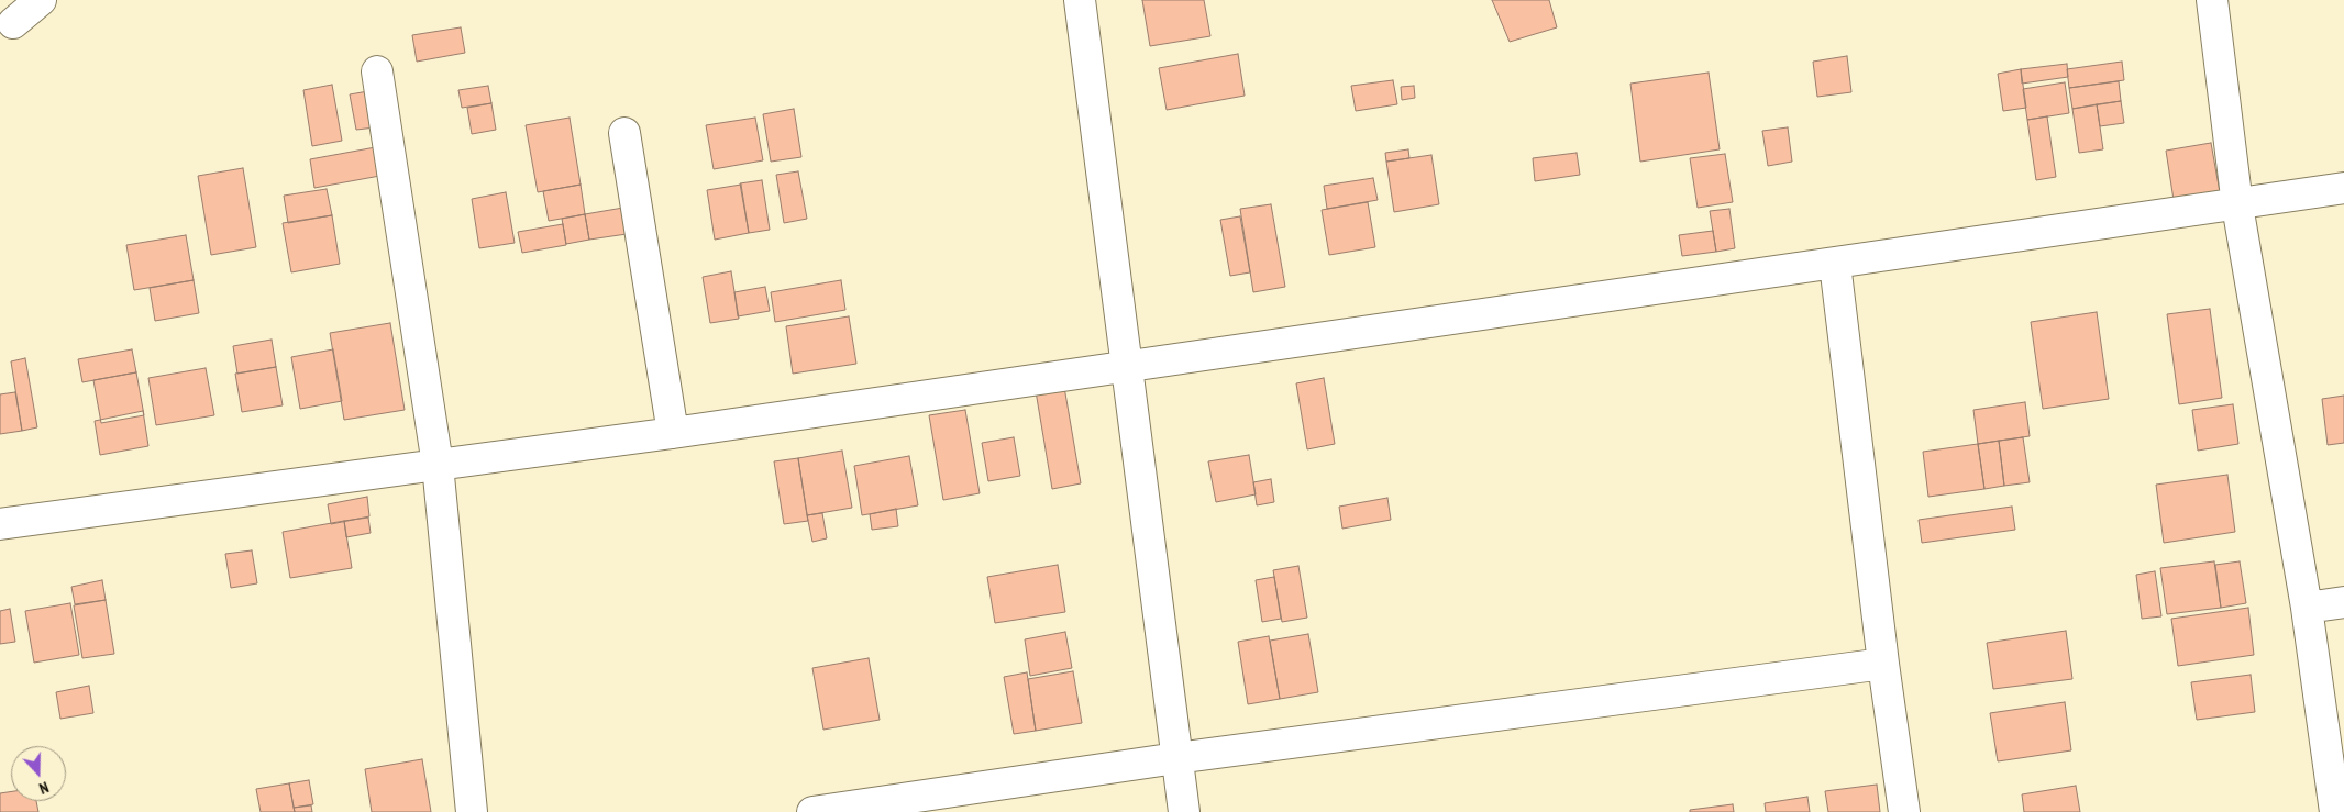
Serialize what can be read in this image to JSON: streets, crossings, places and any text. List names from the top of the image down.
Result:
{
  "north": "bottom"
}
